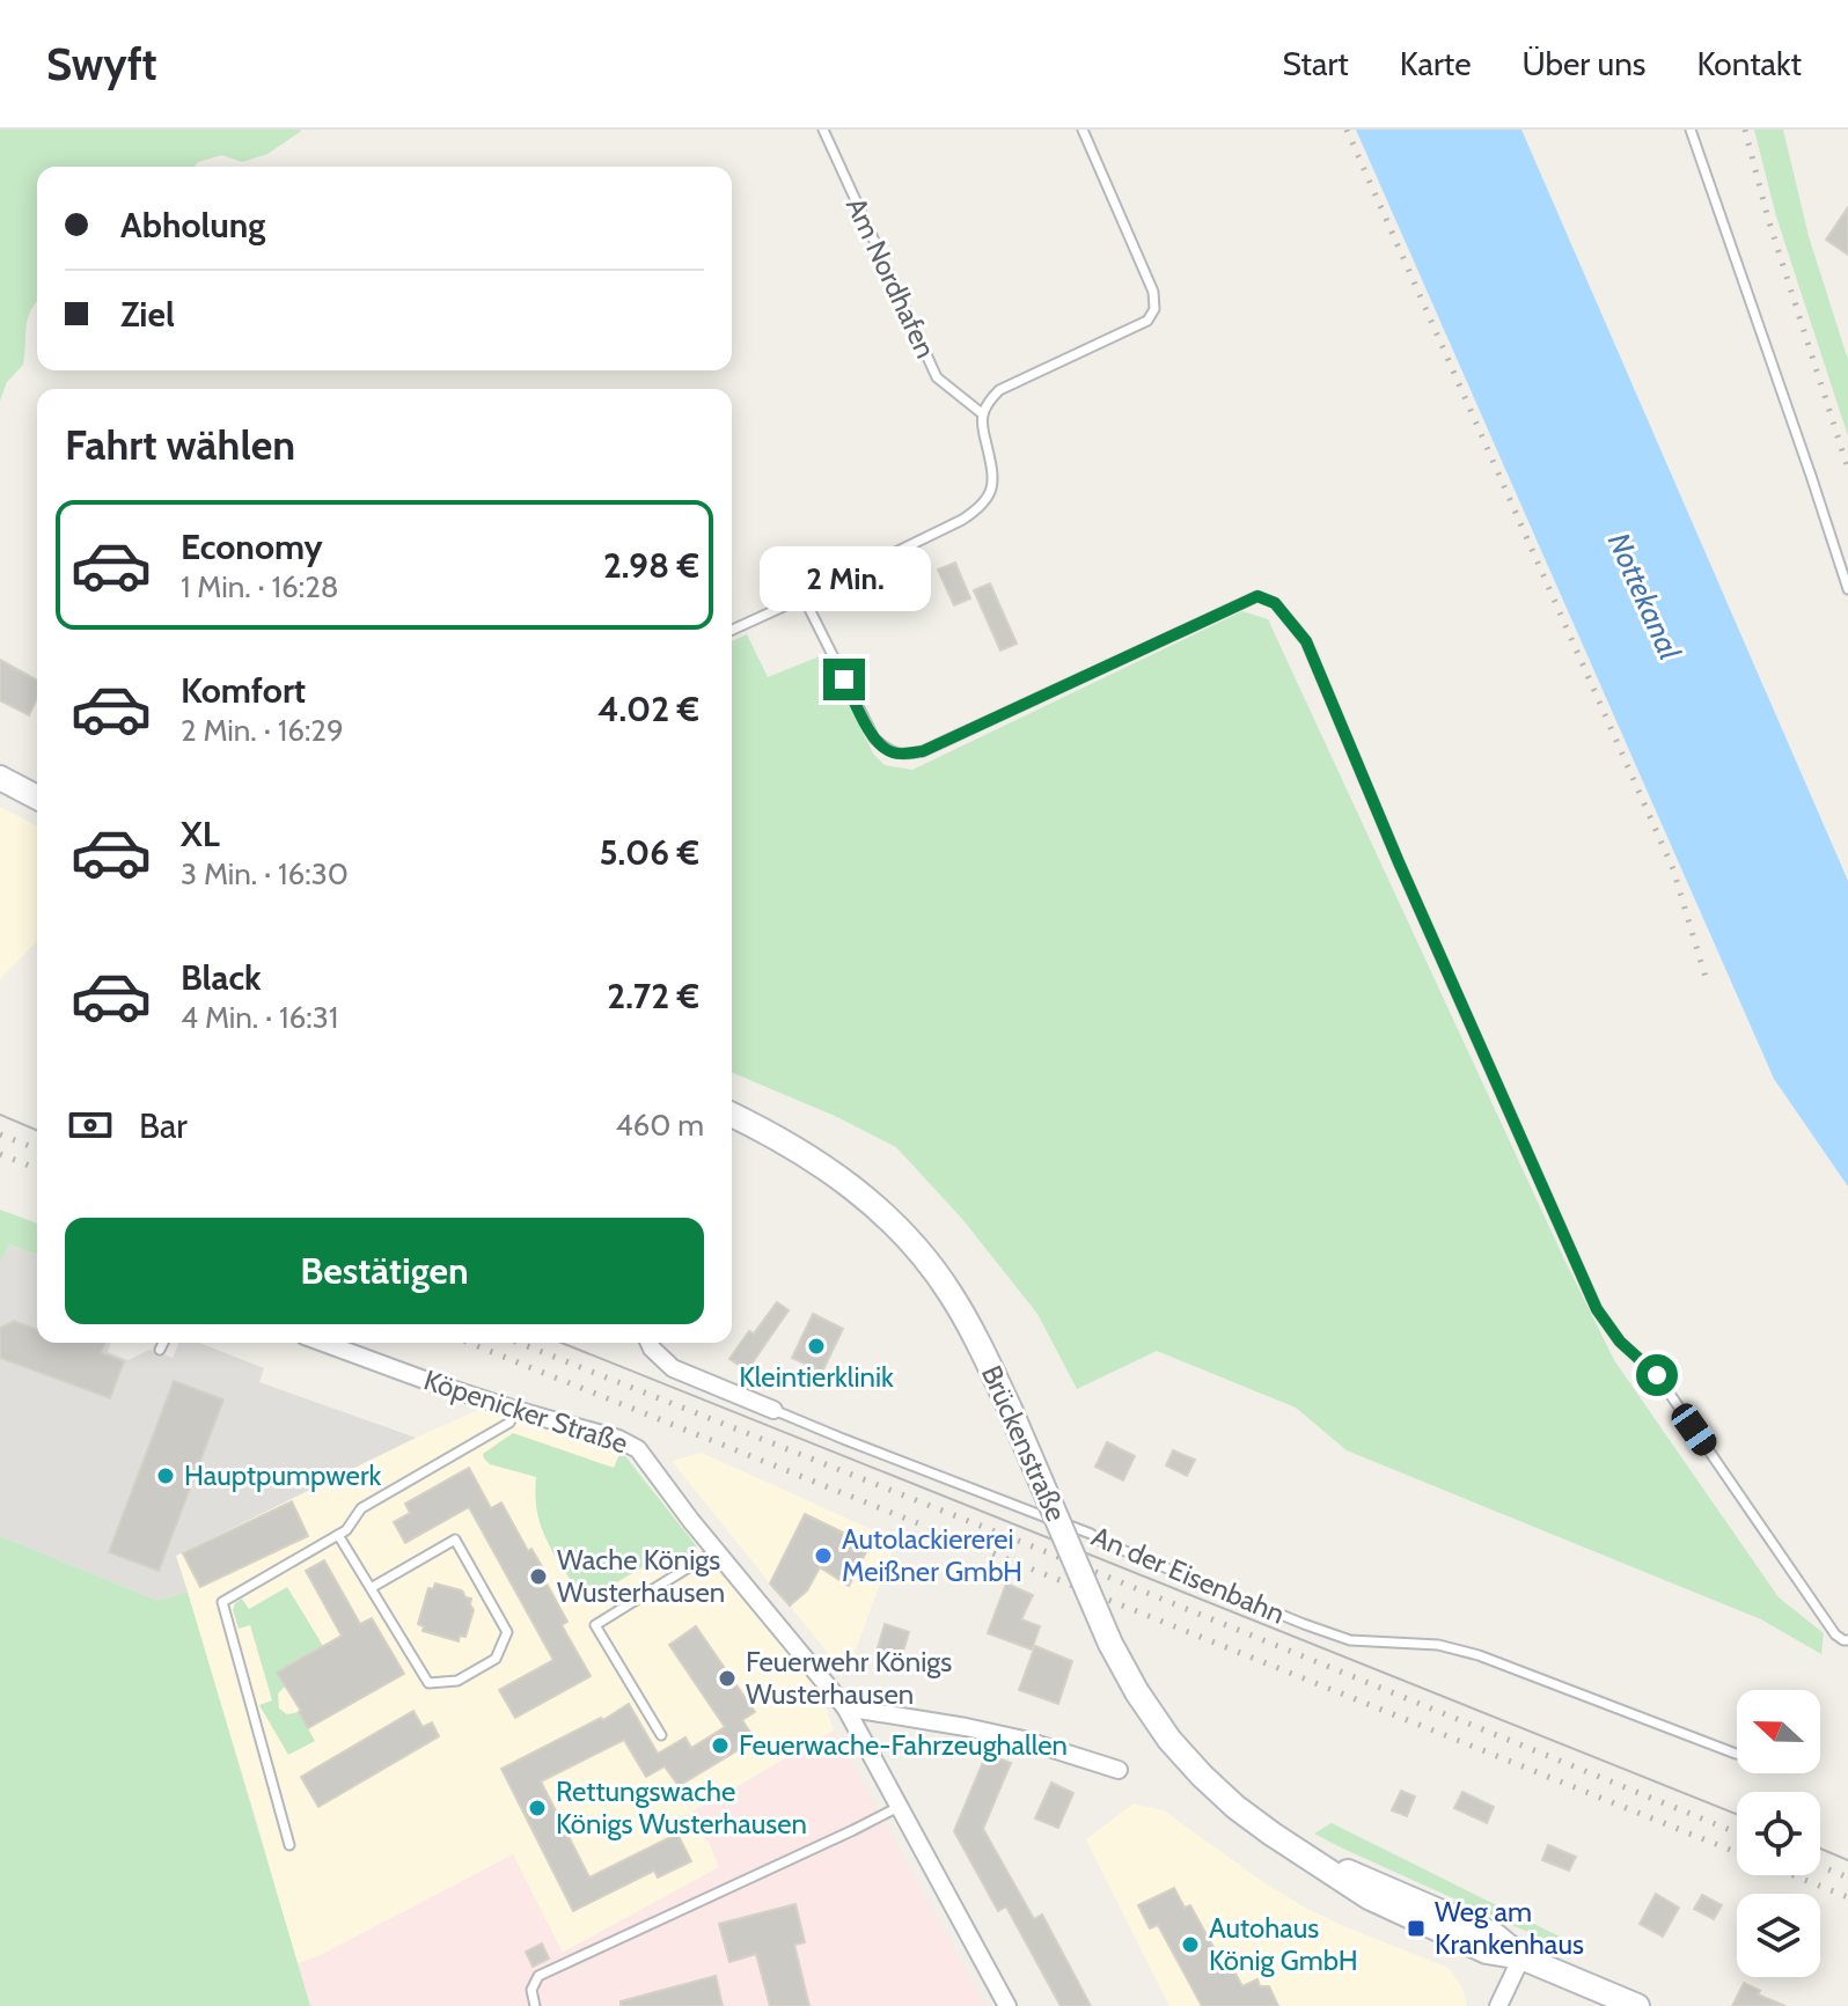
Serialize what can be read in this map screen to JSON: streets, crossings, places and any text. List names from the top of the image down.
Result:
{
  "streets": {
    "main road": ["Brückenstraße"],
    "street": ["Köpenicker Straße", "An der Eisenbahn"],
    "lane": ["Am Nordhafen"]
  },
  "water": ["Nottekanal"],
  "places": {
    "other": [
      "Kleintierklinik",
      "Hauptpumpwerk",
      "Autolackiererei Meißner GmbH",
      "Wache Königs Wusterhausen",
      "Feuerwehr Königs Wusterhausen",
      "Feuerwache-Fahrzeughallen",
      "Rettungswache Königs Wusterhausen",
      "Autohaus König GmbH"
    ],
    "transit": ["Weg am Krankenhaus"]
  },
  "north": "left",
  "page": {
    "header": "Swyft",
    "nav": [
      "Start",
      "Karte",
      "Über uns",
      "Kontakt"
    ],
    "banner": ["Abholung", "Ziel"],
    "heading": "Fahrt wählen",
    "list": [
      {
        "name": "Economy",
        "note": "1 Min. · 16:28",
        "value": "2.98 €"
      },
      {
        "name": "Komfort",
        "note": "2 Min. · 16:29",
        "value": "4.02 €"
      },
      {
        "name": "XL",
        "note": "3 Min. · 16:30",
        "value": "5.06 €"
      },
      {
        "name": "Black",
        "note": "4 Min. · 16:31",
        "value": "2.72 €"
      }
    ],
    "bubble": "2 Min.",
    "pay": ["Bar", "460 m"],
    "buttons": "Bestätigen"
  }
}
